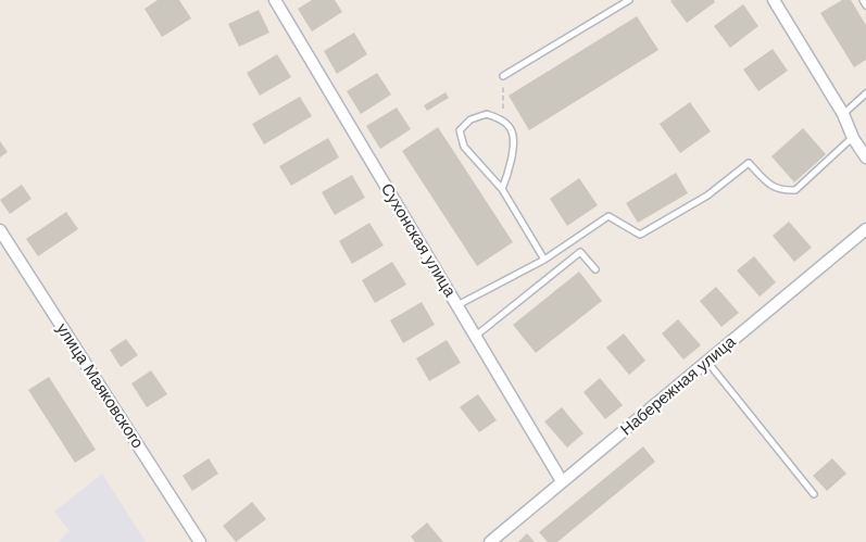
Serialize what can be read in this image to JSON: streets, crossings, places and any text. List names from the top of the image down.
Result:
{
  "streets": {
    "street": ["Сухонская улица", "улица Маяковского", "Набережная улица"]
  },
  "crossings": [
    ["Сухонская улица", "Набережная улица"]
  ]
}
